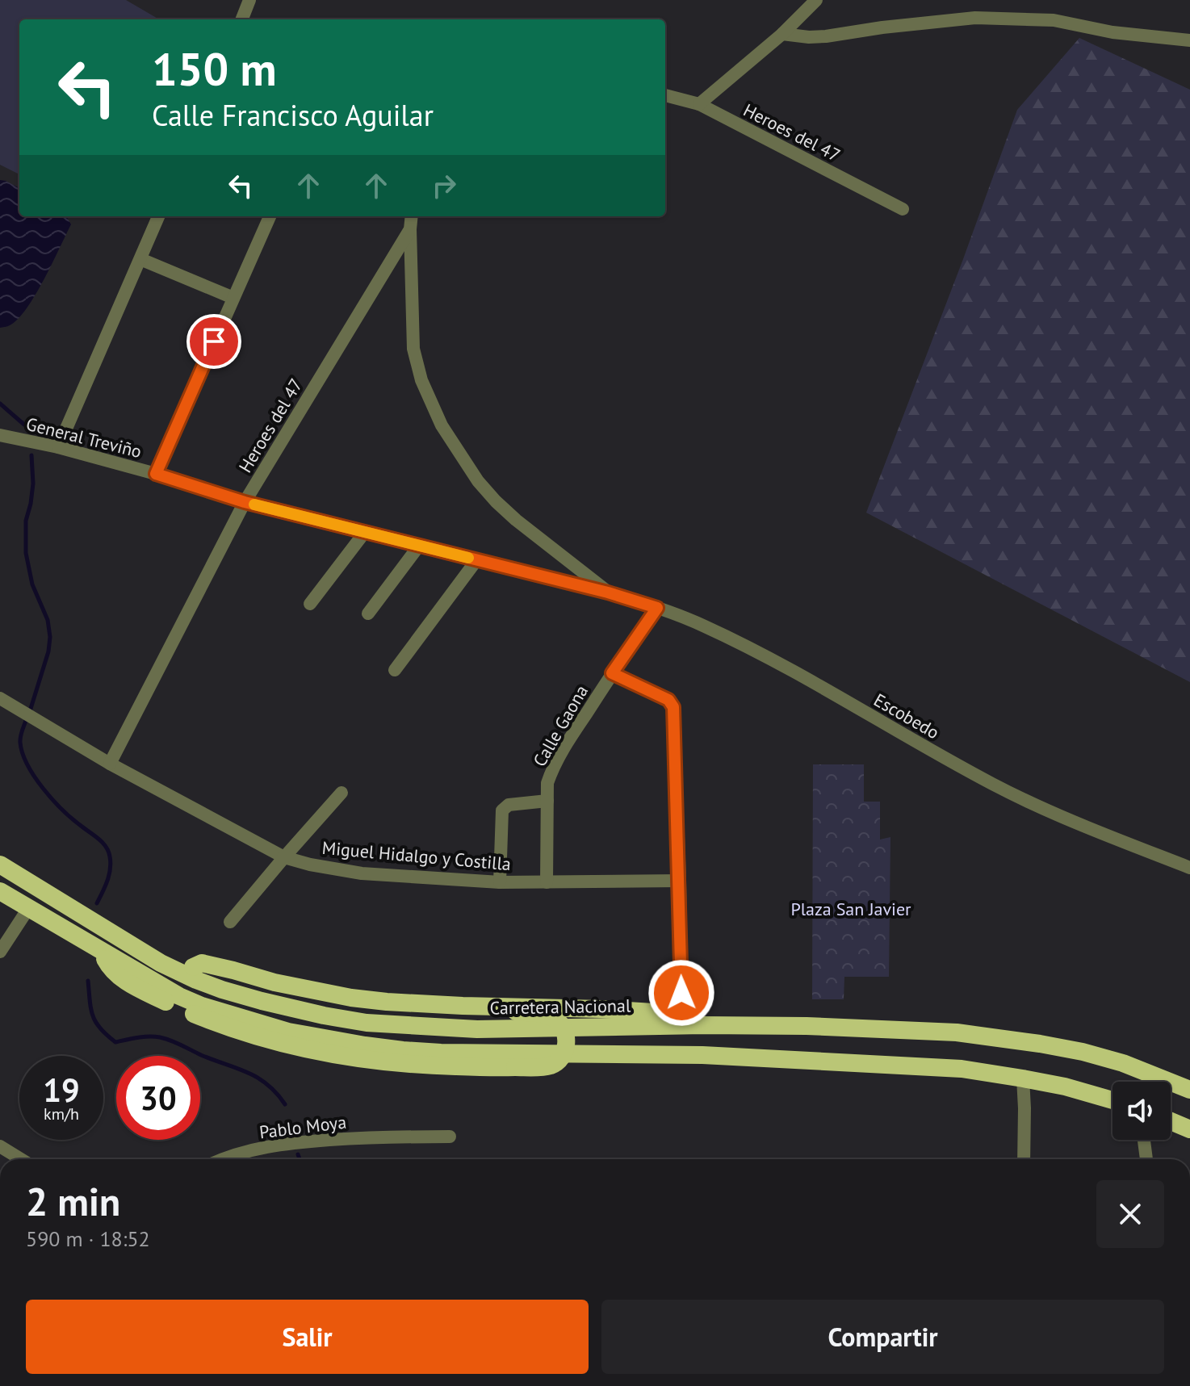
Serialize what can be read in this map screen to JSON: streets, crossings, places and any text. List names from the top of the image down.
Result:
{
  "streets": {
    "highway": ["Carretera Nacional"],
    "street": [
      "Heroes del 47",
      "General Treviño",
      "Escobedo",
      "Calle Gaona",
      "Miguel Hidalgo y Costilla",
      "Pablo Moya"
    ]
  },
  "crossings": [
    ["Heroes del 47", "General Treviño"],
    ["Heroes del 47", "Miguel Hidalgo y Costilla"],
    ["General Treviño", "Escobedo"],
    ["Escobedo", "Calle Gaona"],
    ["Calle Gaona", "Miguel Hidalgo y Costilla"]
  ],
  "parks": ["Plaza San Javier"],
  "page": {
    "turn": ["150 m", "Calle Francisco Aguilar"],
    "speed": "19 km/h",
    "limit": "30",
    "heading": ["2 min", "590 m · 18:52"],
    "buttons": ["Salir", "Compartir"]
  }
}
